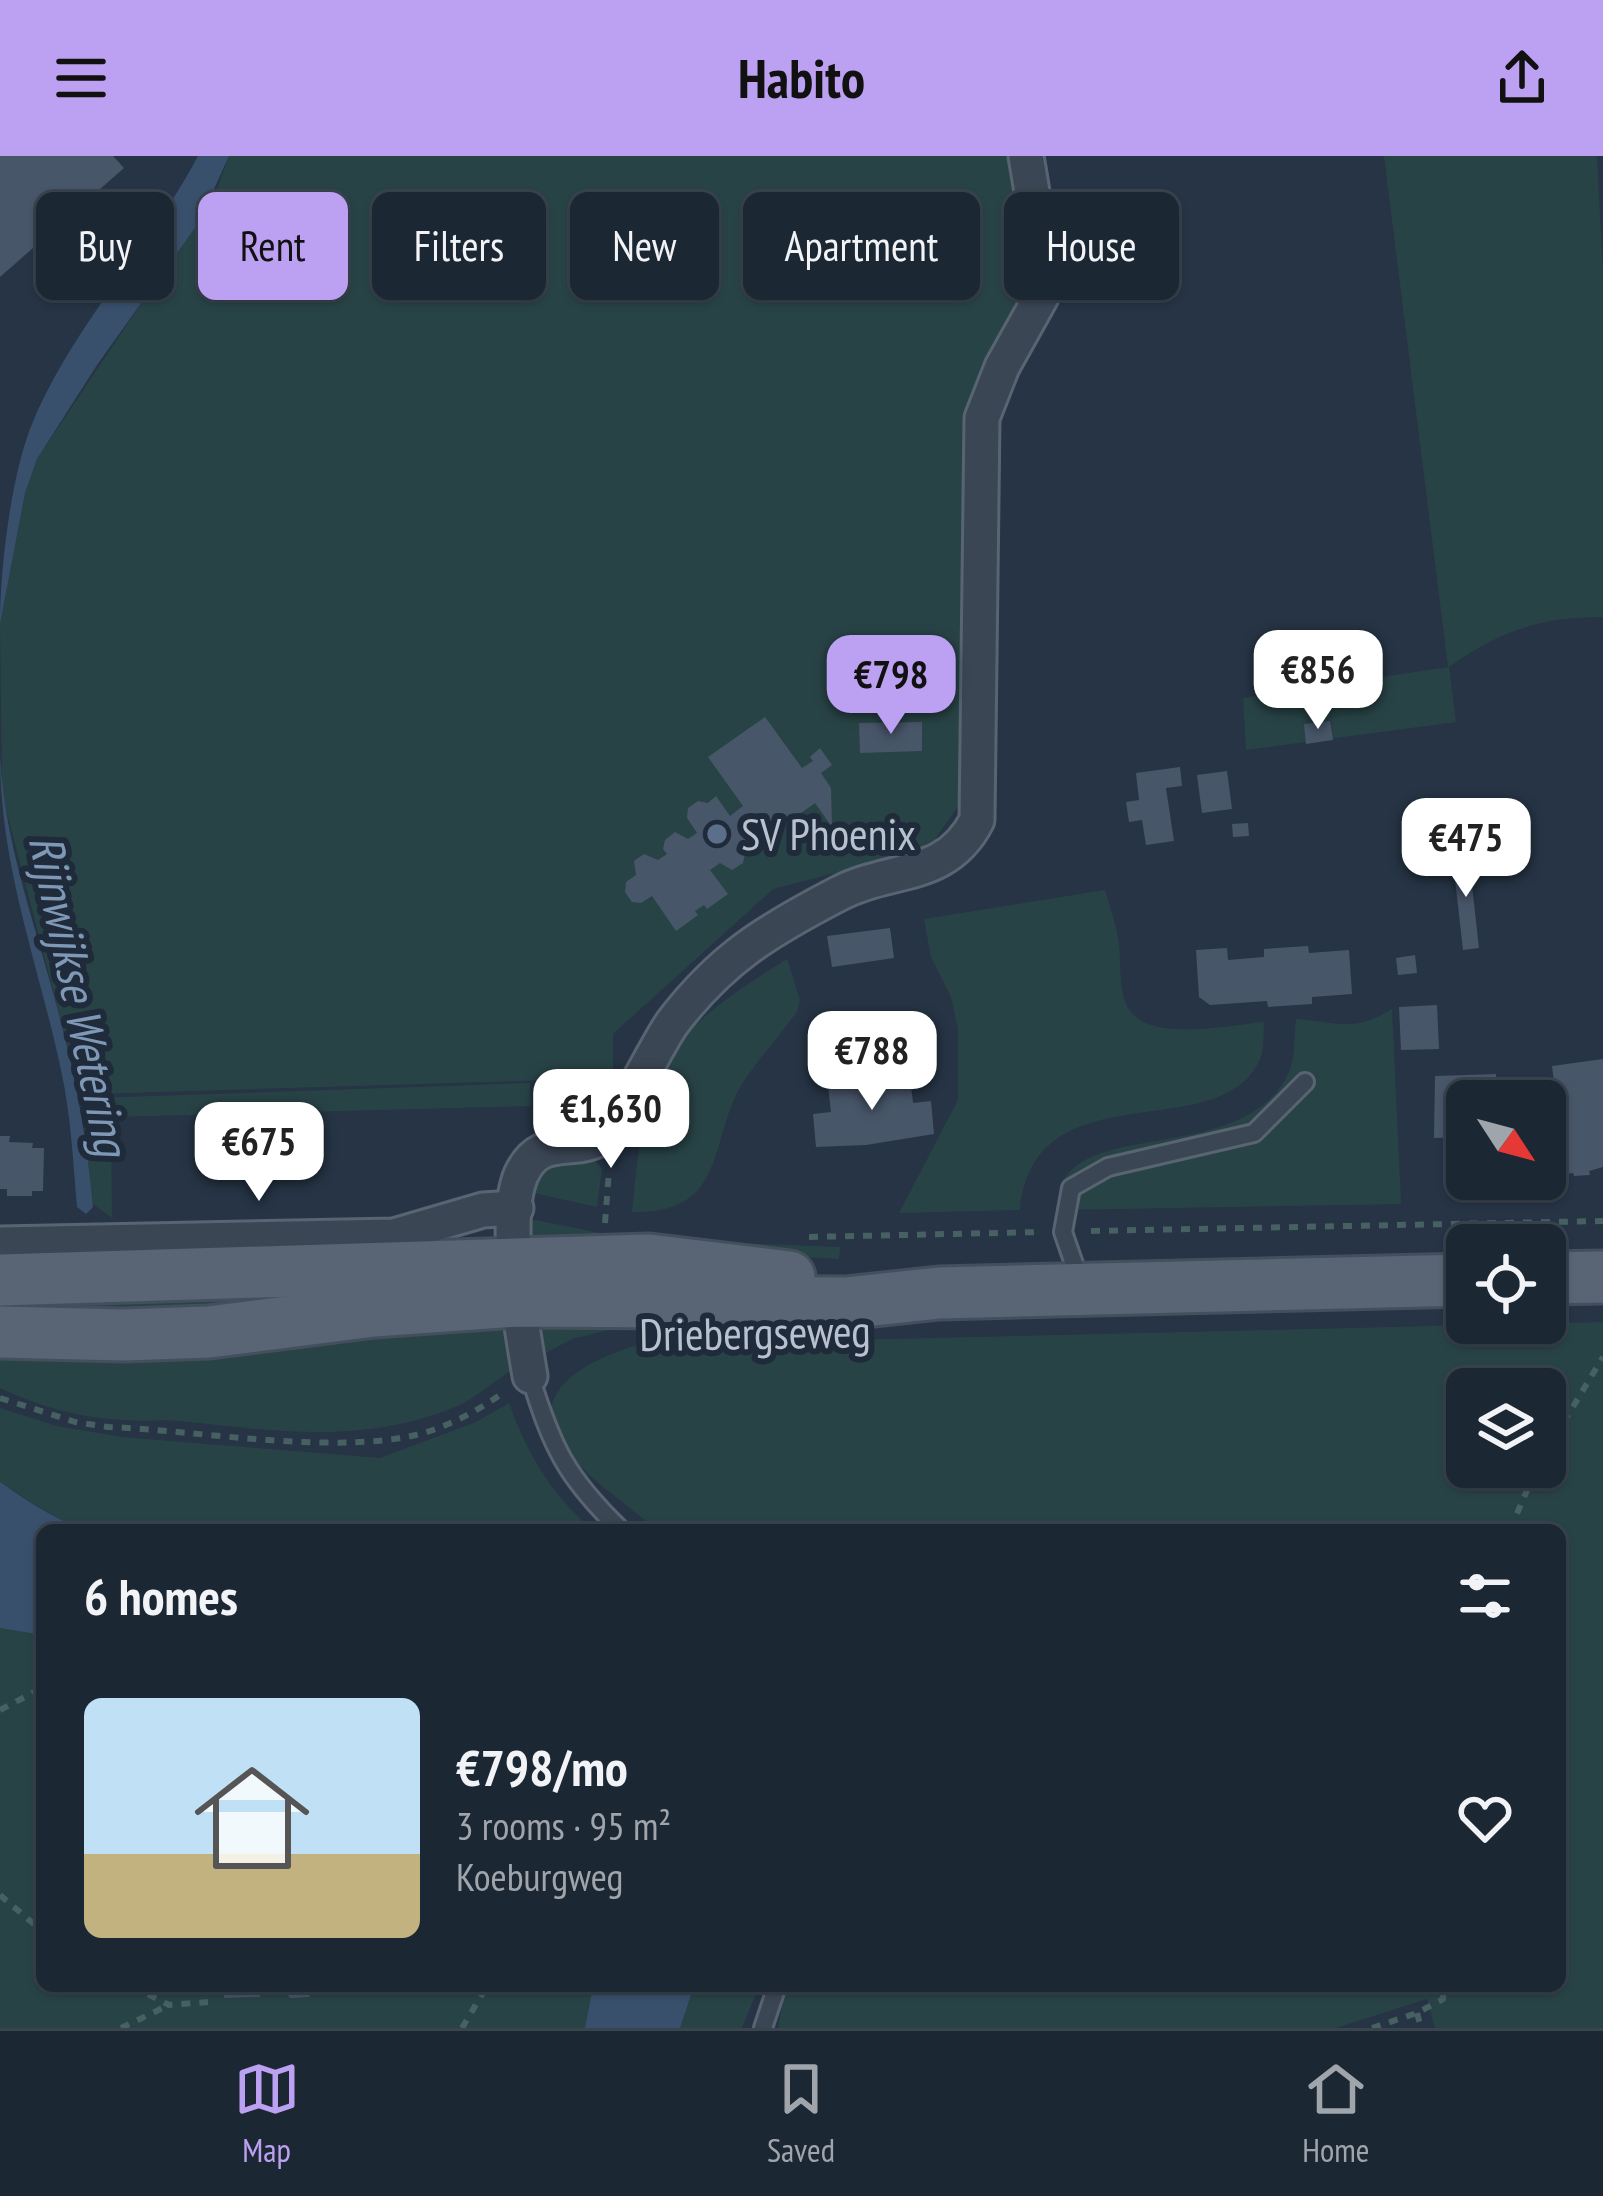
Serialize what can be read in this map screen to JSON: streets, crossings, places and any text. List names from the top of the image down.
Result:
{
  "streets": {
    "main road": ["Driebergseweg"]
  },
  "water": ["Rijnwijkse Wetering"],
  "places": ["SV Phoenix"],
  "north": "bottom right",
  "page": {
    "header": "Habito",
    "chip": [
      "Buy",
      "Rent",
      "Filters",
      "New",
      "Apartment",
      "House"
    ],
    "price": [
      "€856",
      "€798",
      "€475",
      "€788",
      "€1,630",
      "€675"
    ],
    "heading": "6 homes",
    "list": [
      {
        "name": "€798/mo",
        "note": "3 rooms · 95 m² · Koeburgweg"
      }
    ],
    "tabs": ["Map", "Saved", "Home"]
  }
}
